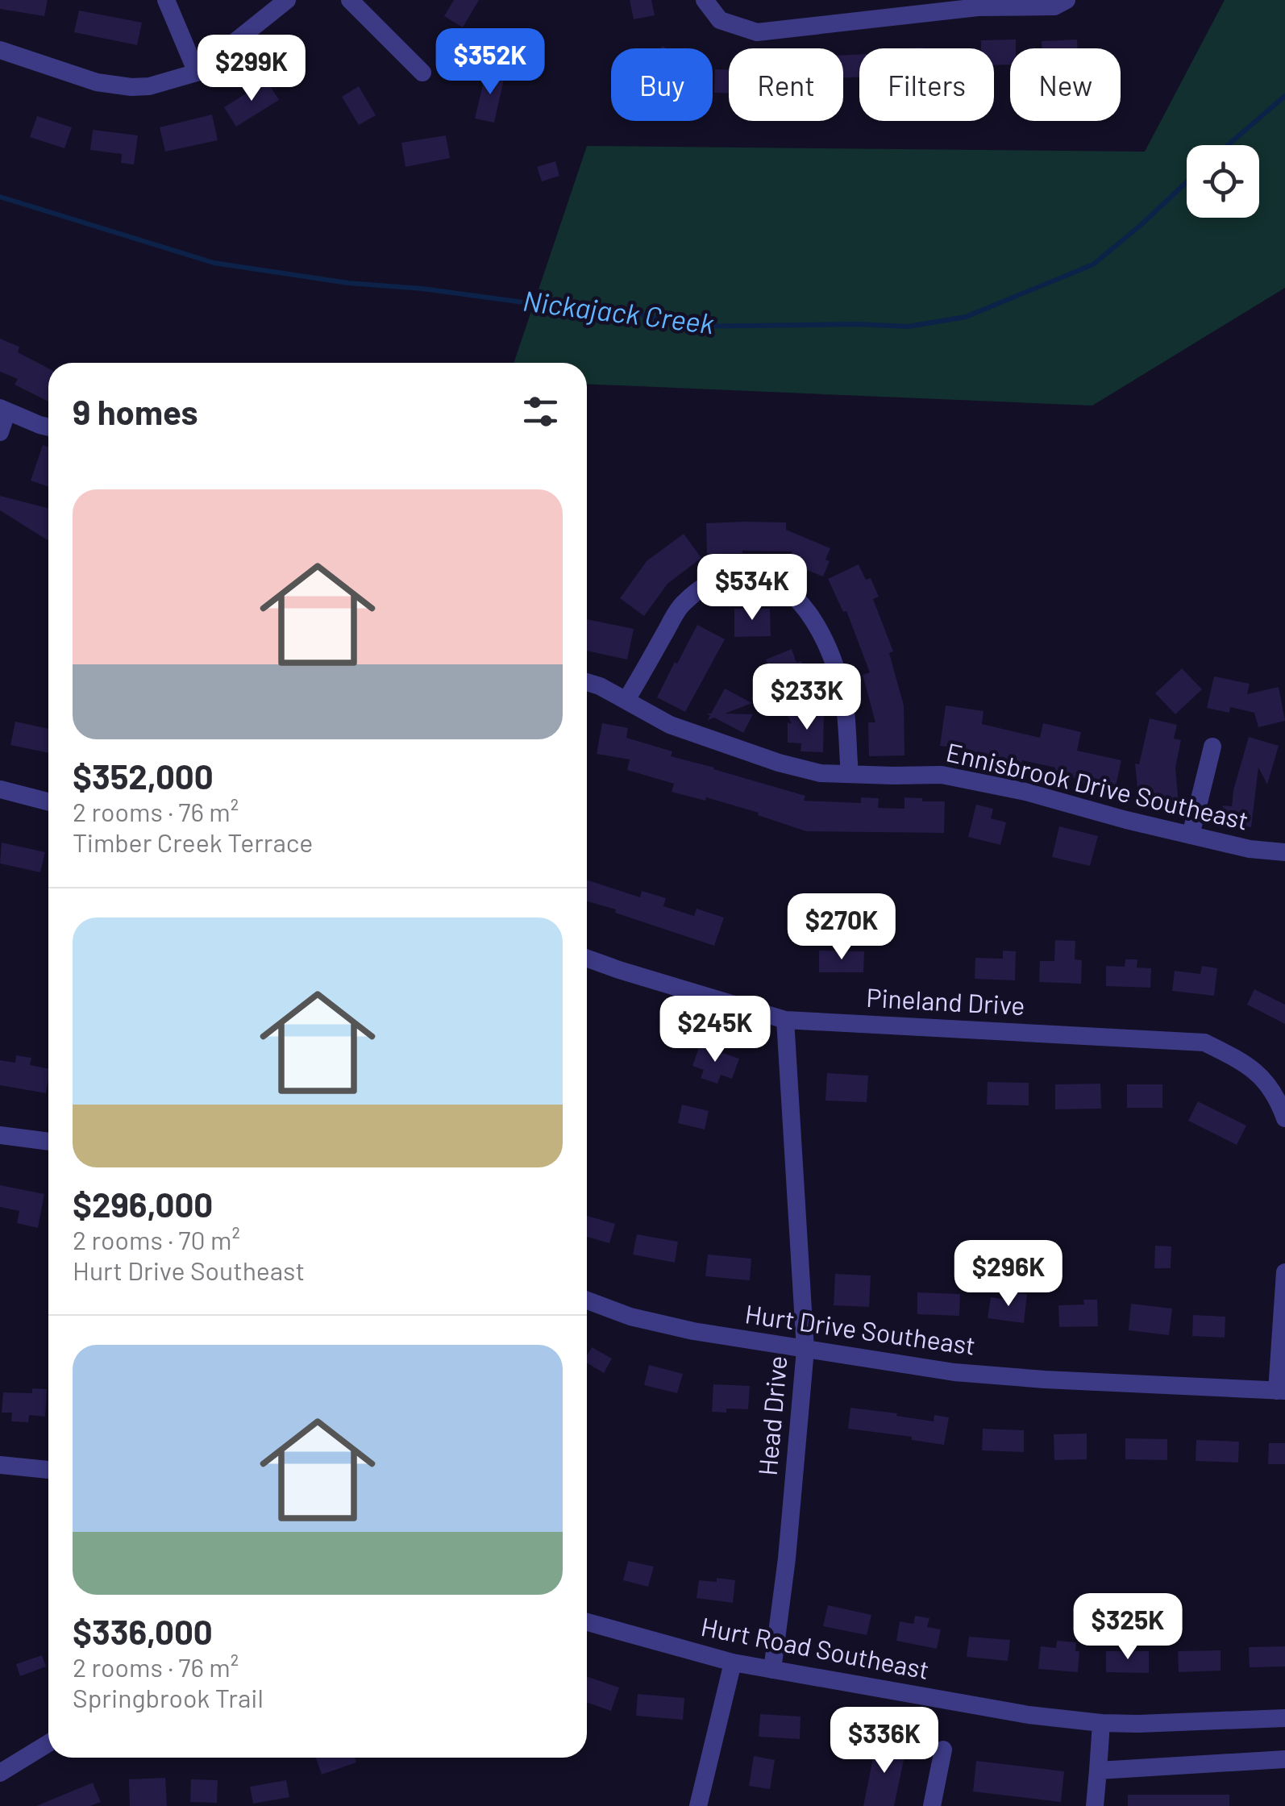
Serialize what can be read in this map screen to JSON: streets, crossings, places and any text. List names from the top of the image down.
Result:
{
  "streets": {
    "street": [
      "Ennisbrook Drive Southeast",
      "Pineland Drive",
      "Hurt Drive Southeast",
      "Head Drive",
      "Hurt Road Southeast"
    ]
  },
  "crossings": [
    ["Pineland Drive", "Head Drive"],
    ["Hurt Drive Southeast", "Head Drive"],
    ["Head Drive", "Hurt Road Southeast"]
  ],
  "water": ["Nickajack Creek"],
  "page": {
    "price": [
      "$352K",
      "$299K",
      "$534K",
      "$233K",
      "$270K",
      "$245K",
      "$296K",
      "$325K",
      "$336K"
    ],
    "chip": [
      "Buy",
      "Rent",
      "Filters",
      "New"
    ],
    "heading": "9 homes",
    "list": [
      {
        "name": "$352,000",
        "note": "2 rooms · 76 m² · Timber Creek Terrace"
      },
      {
        "name": "$296,000",
        "note": "2 rooms · 70 m² · Hurt Drive Southeast"
      },
      {
        "name": "$336,000",
        "note": "2 rooms · 76 m² · Springbrook Trail"
      }
    ]
  }
}
